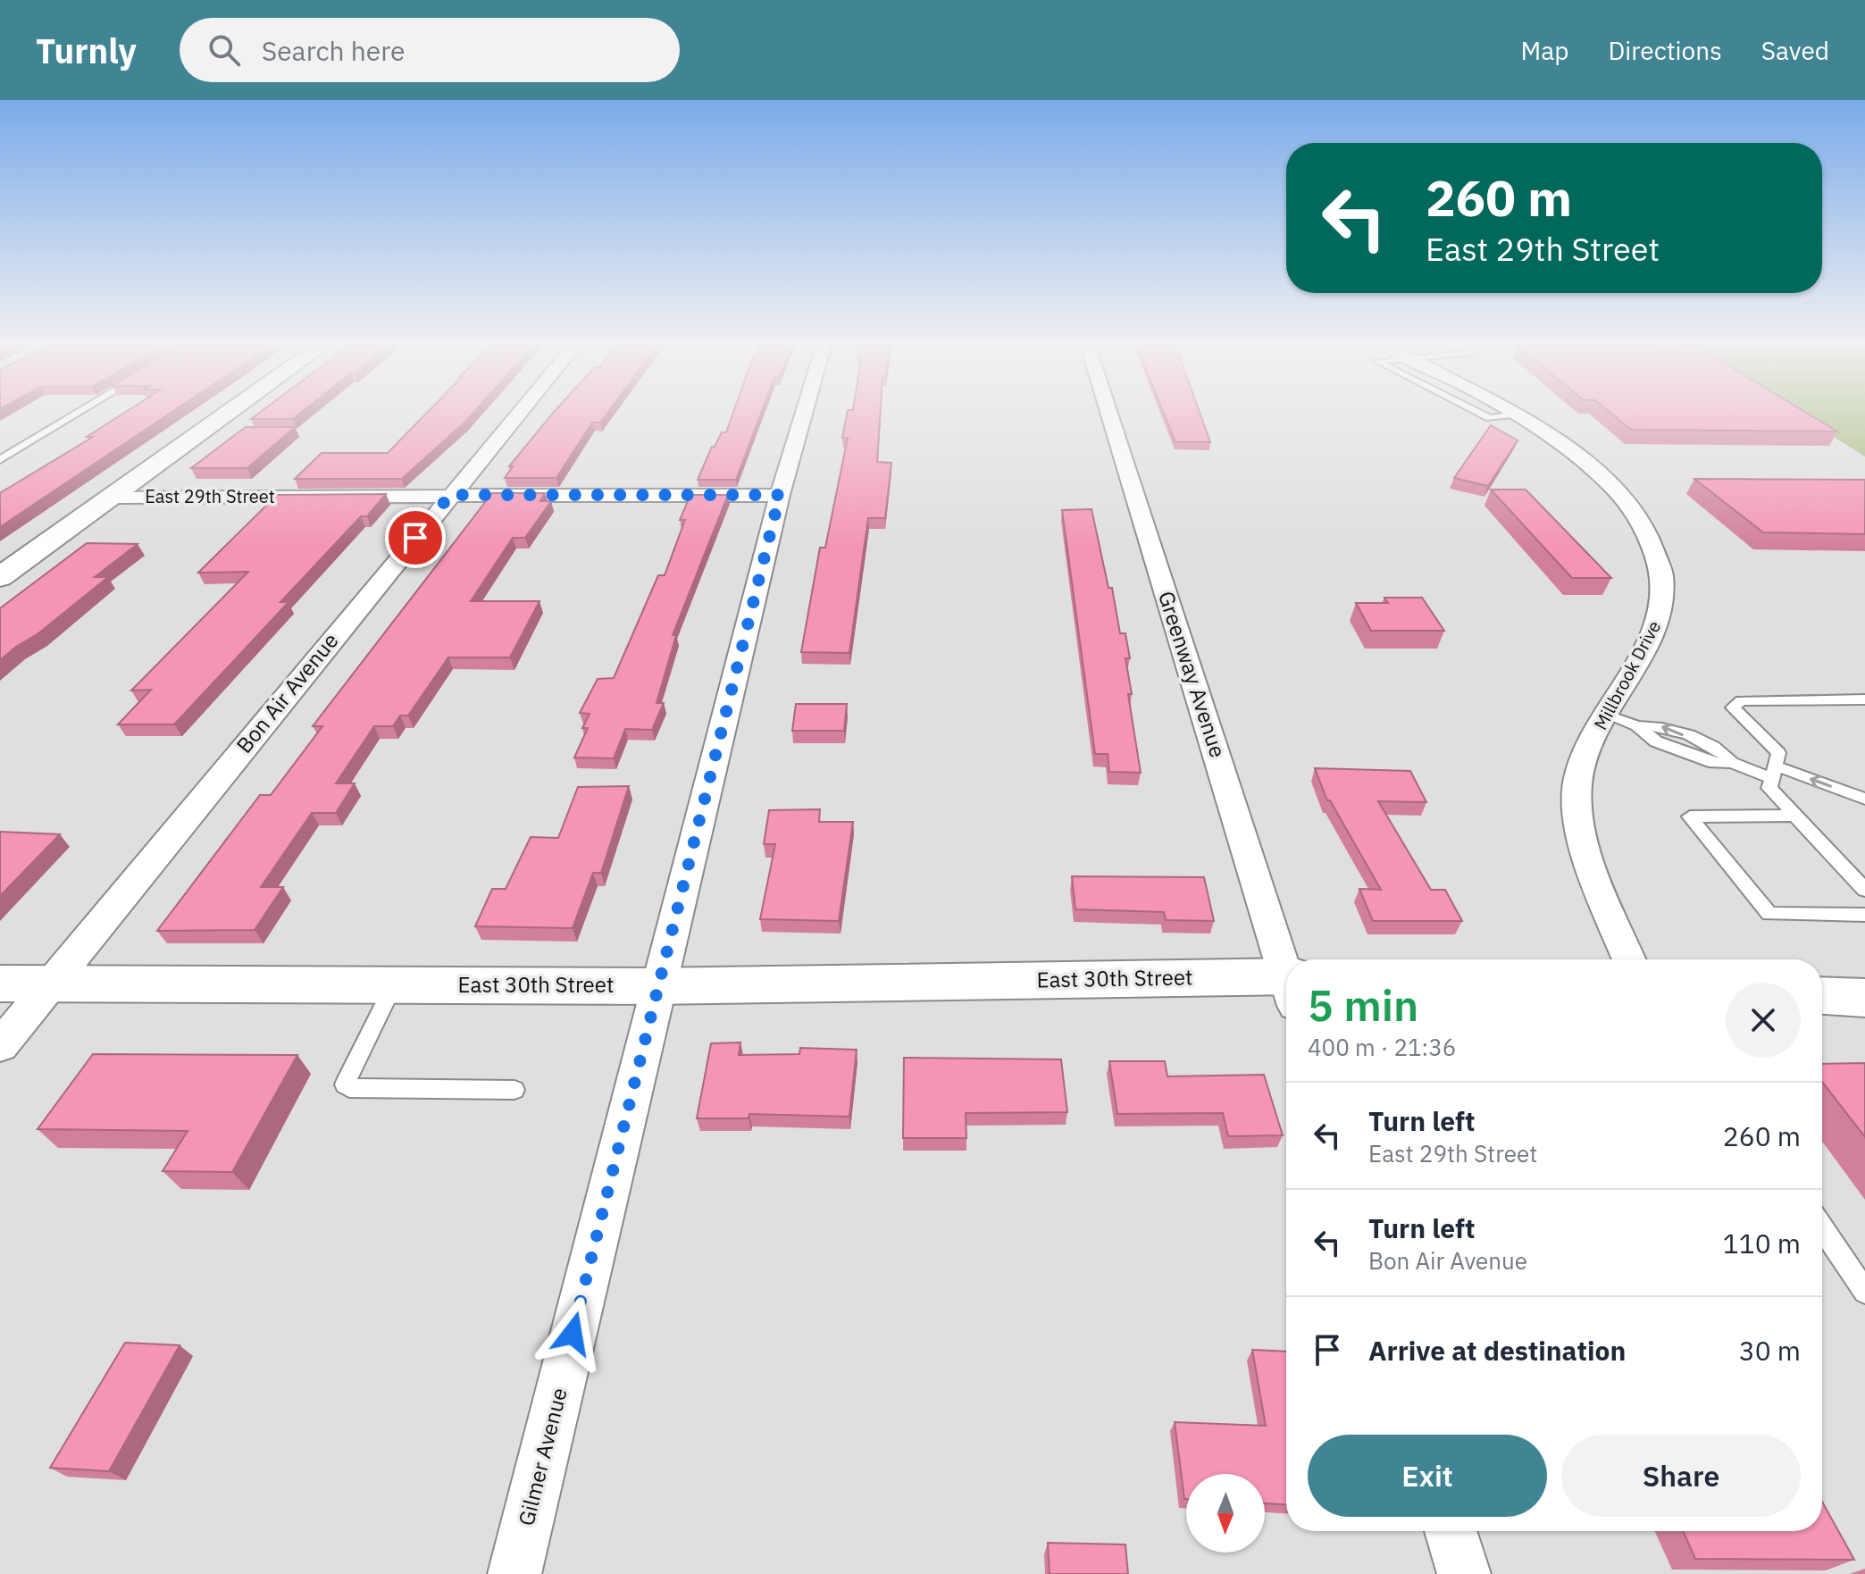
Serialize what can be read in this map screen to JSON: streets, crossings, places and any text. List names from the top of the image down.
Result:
{
  "streets": {
    "street": [
      "East 29th Street",
      "Greenway Avenue",
      "Millbrook Drive",
      "Bon Air Avenue",
      "East 30th Street",
      "Gilmer Avenue"
    ]
  },
  "crossings": [
    ["East 29th Street", "Bon Air Avenue"],
    ["East 29th Street", "Gilmer Avenue"],
    ["Bon Air Avenue", "East 30th Street"],
    ["East 30th Street", "Gilmer Avenue"]
  ],
  "north": "bottom",
  "page": {
    "header": "Turnly",
    "search": "Search here",
    "nav": ["Map", "Directions", "Saved"],
    "turn": ["260 m", "East 29th Street"],
    "heading": ["5 min", "400 m · 21:36"],
    "list": [
      {
        "name": "Turn left",
        "note": "East 29th Street",
        "value": "260 m"
      },
      {
        "name": "Turn left",
        "note": "Bon Air Avenue",
        "value": "110 m"
      },
      {
        "name": "Arrive at destination",
        "value": "30 m"
      }
    ],
    "buttons": ["Exit", "Share"]
  }
}
